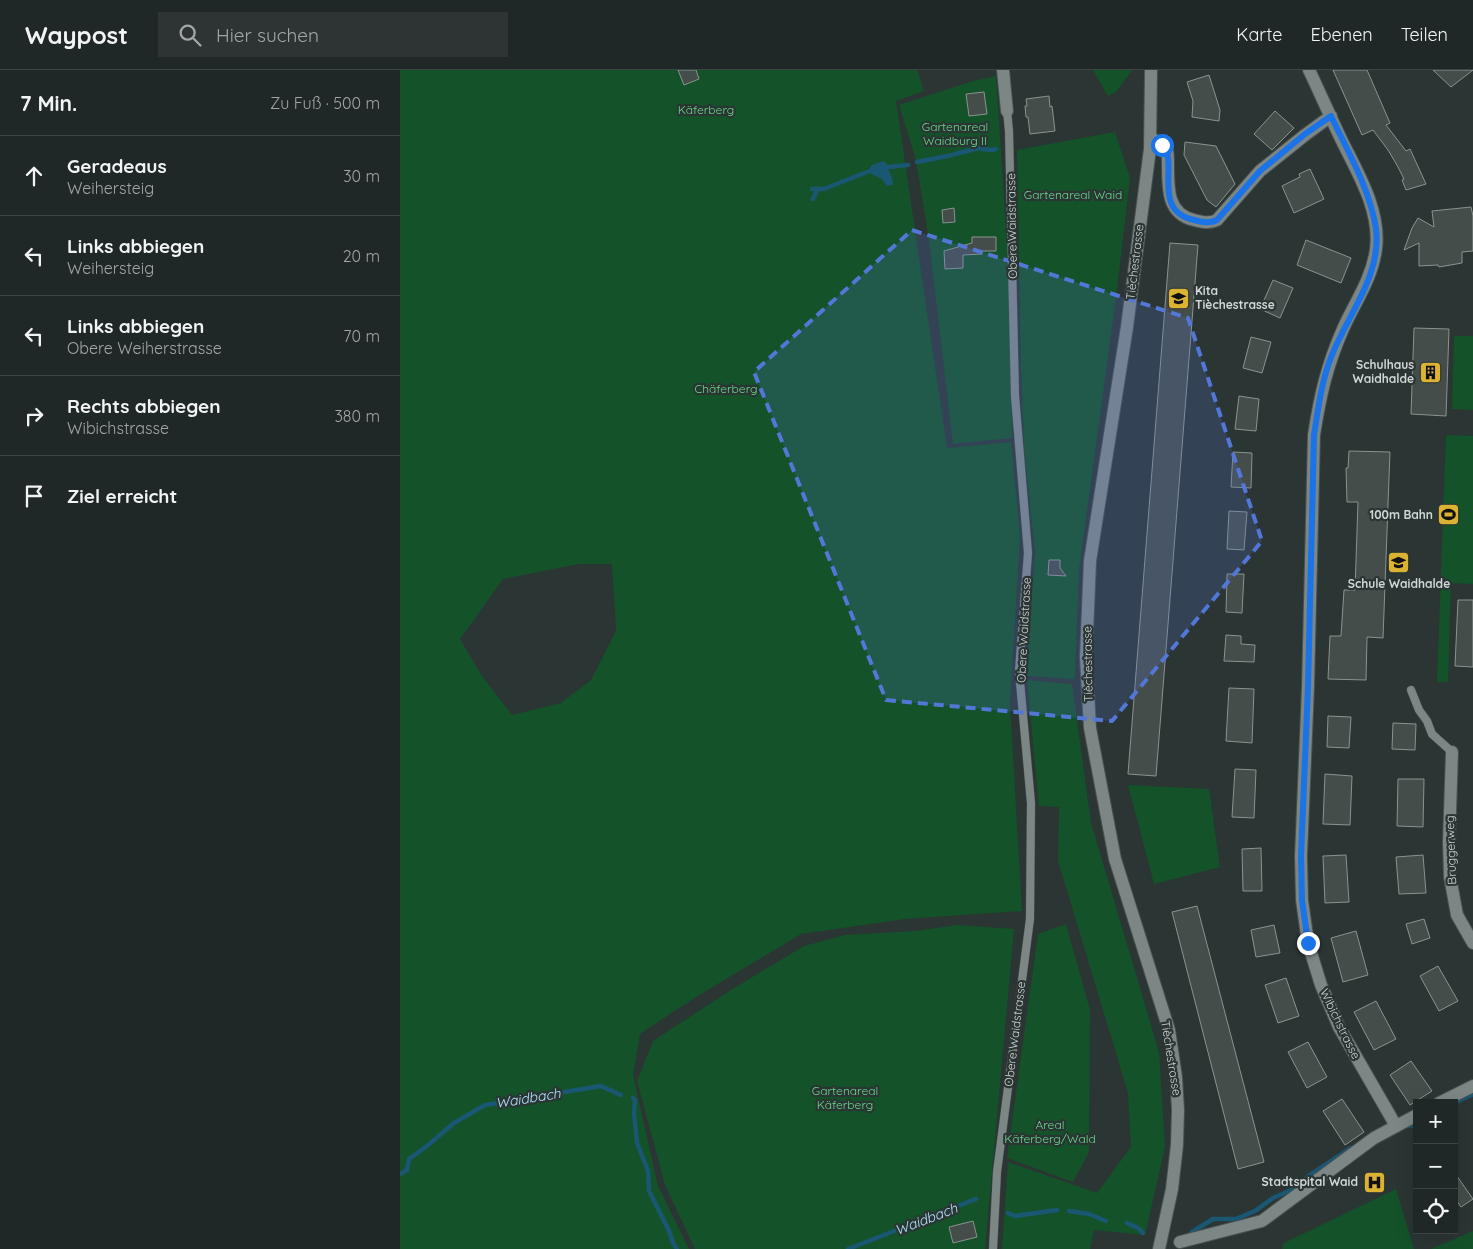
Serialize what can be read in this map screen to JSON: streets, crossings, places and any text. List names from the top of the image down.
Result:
{
  "streets": {
    "street": [
      "Obere Waidstrasse",
      "Tièchestrasse",
      "Bruggerweg",
      "Wibichstrasse"
    ]
  },
  "water": ["Waidbach"],
  "parks": [
    "Käferberg",
    "Gartenareal Waidburg II",
    "Gartenareal Waid",
    "Chäferberg",
    "Gartenareal Käferberg",
    "Areal Käferberg/Wald"
  ],
  "places": {
    "school or university": ["Kita Tièchestrasse", "Schule Waidhalde"],
    "building": ["Schulhaus Waidhalde"],
    "sports": ["100m Bahn"],
    "hospital": ["Stadtspital Waid"]
  },
  "page": {
    "header": "Waypost",
    "search": "Hier suchen",
    "nav": ["Karte", "Ebenen", "Teilen"],
    "heading": ["7 Min.", "Zu Fuß · 500 m"],
    "list": [
      ["Geradeaus", "Weihersteig", "30 m"],
      ["Links abbiegen", "Weihersteig", "20 m"],
      ["Links abbiegen", "Obere Weiherstrasse", "70 m"],
      ["Rechts abbiegen", "Wibichstrasse", "380 m"],
      "Ziel erreicht"
    ],
    "map_buttons": ["+", "−"]
  }
}
